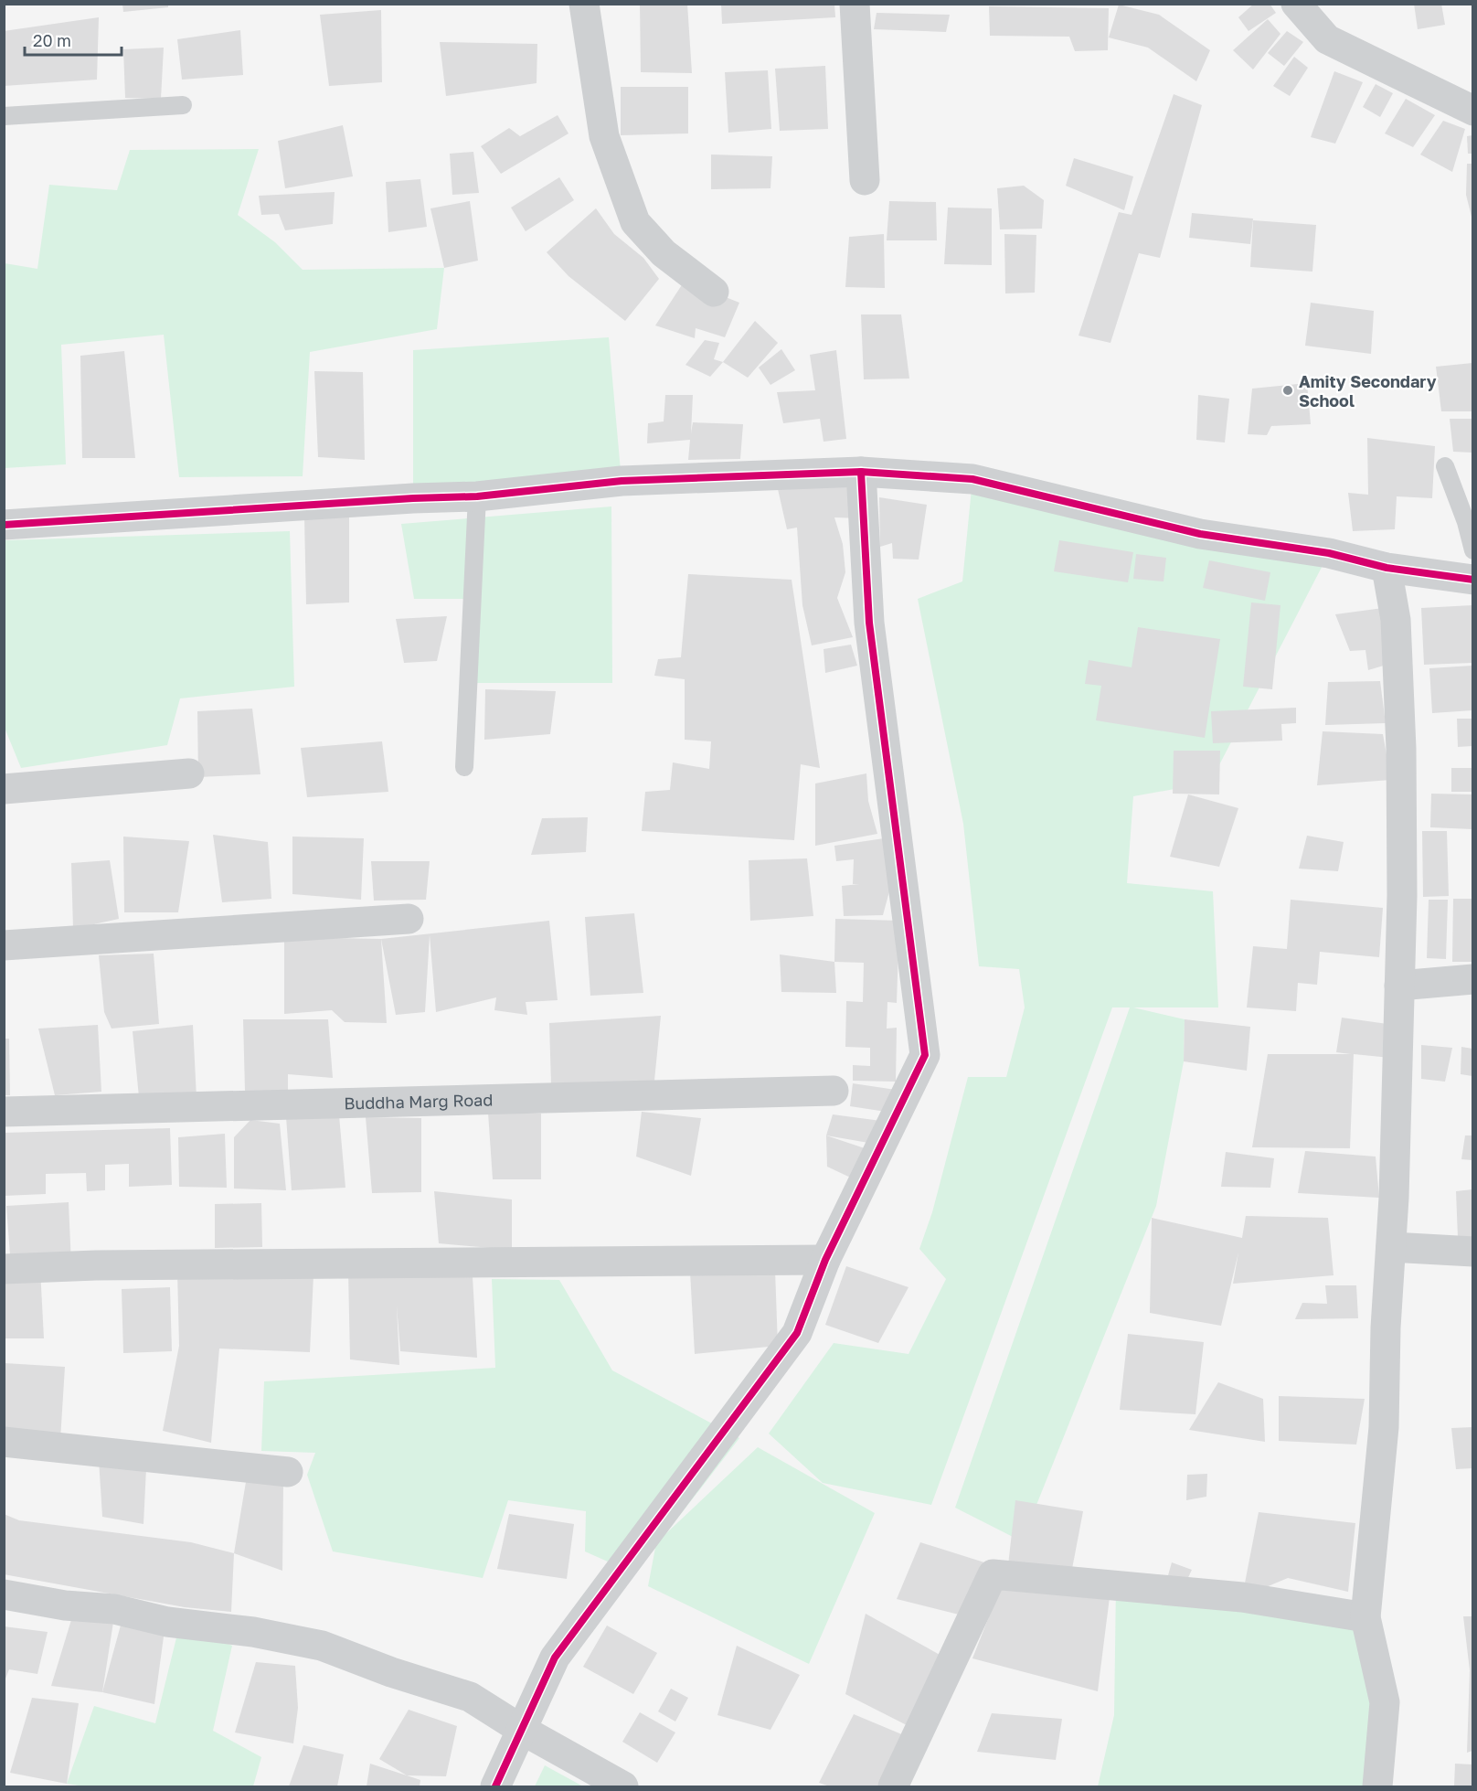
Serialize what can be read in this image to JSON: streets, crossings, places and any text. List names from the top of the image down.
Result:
{
  "streets": {
    "street": ["Buddha Marg Road"]
  },
  "places": ["Amity Secondary School"],
  "scale_bar": "20 m"
}
